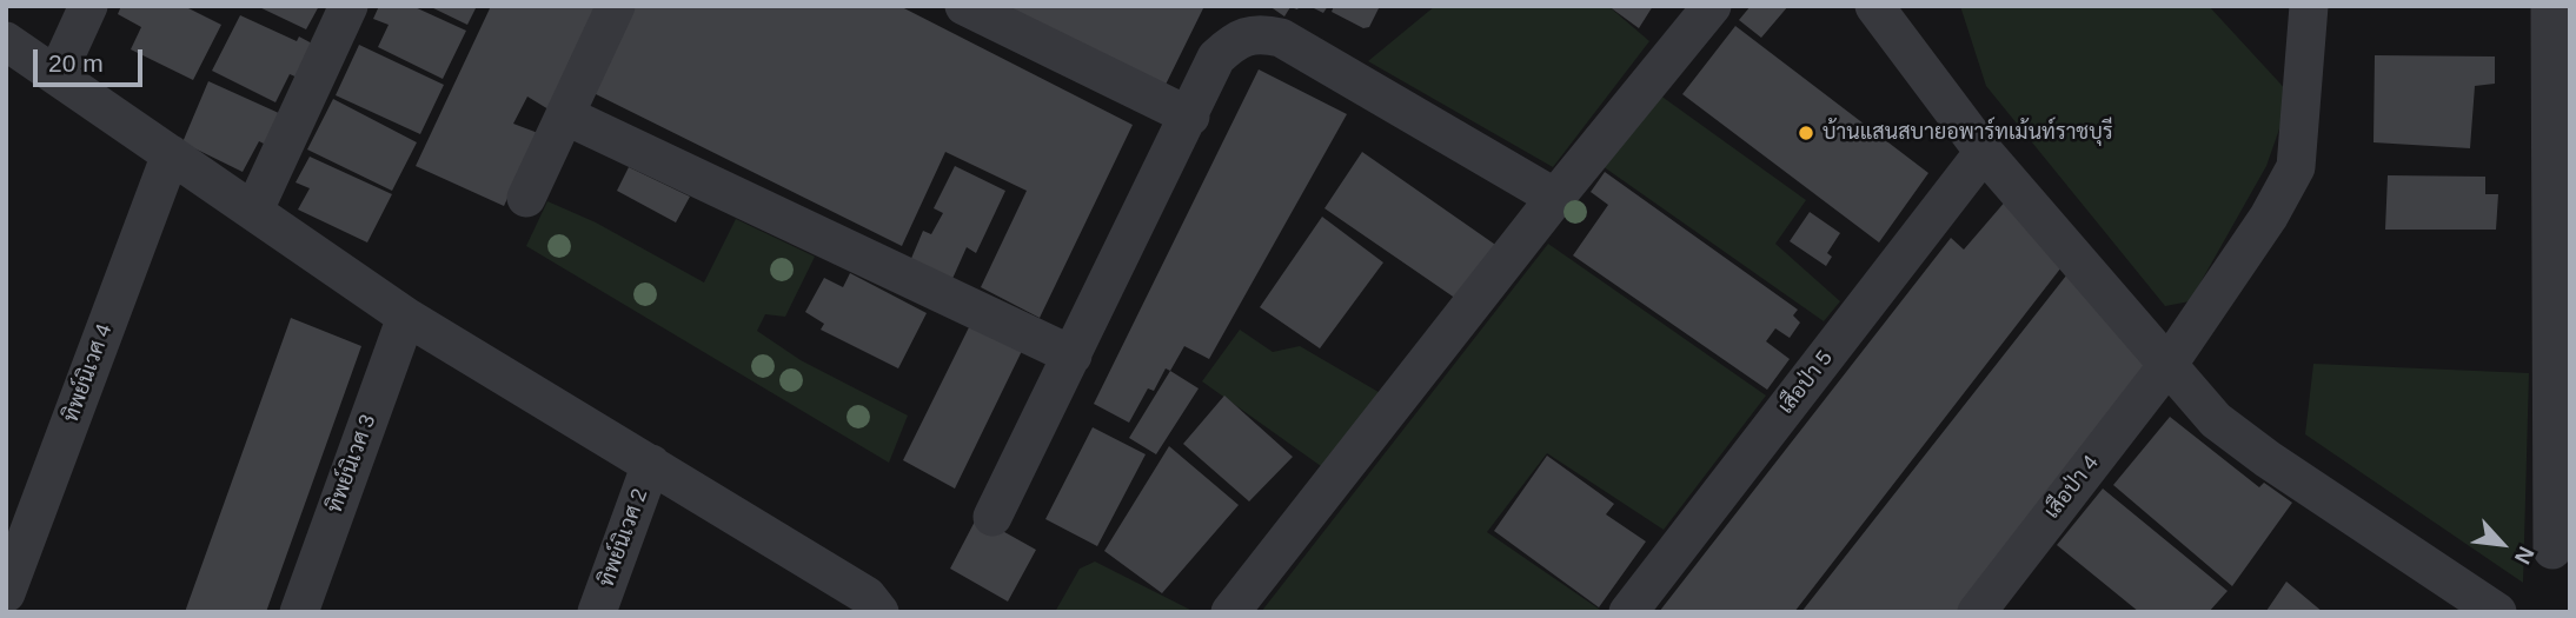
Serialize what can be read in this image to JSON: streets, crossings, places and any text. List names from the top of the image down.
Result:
{
  "streets": {
    "street": [
      "ทิพย์นิเวศ 4",
      "เสือป่า 5",
      "ทิพย์นิเวศ 3",
      "เสือป่า 4",
      "ทิพย์นิเวศ 2"
    ]
  },
  "places": ["บ้านแสนสบายอพาร์ทเม้นท์ราชบุรี"],
  "scale_bar": "20 m",
  "north": "bottom right"
}
